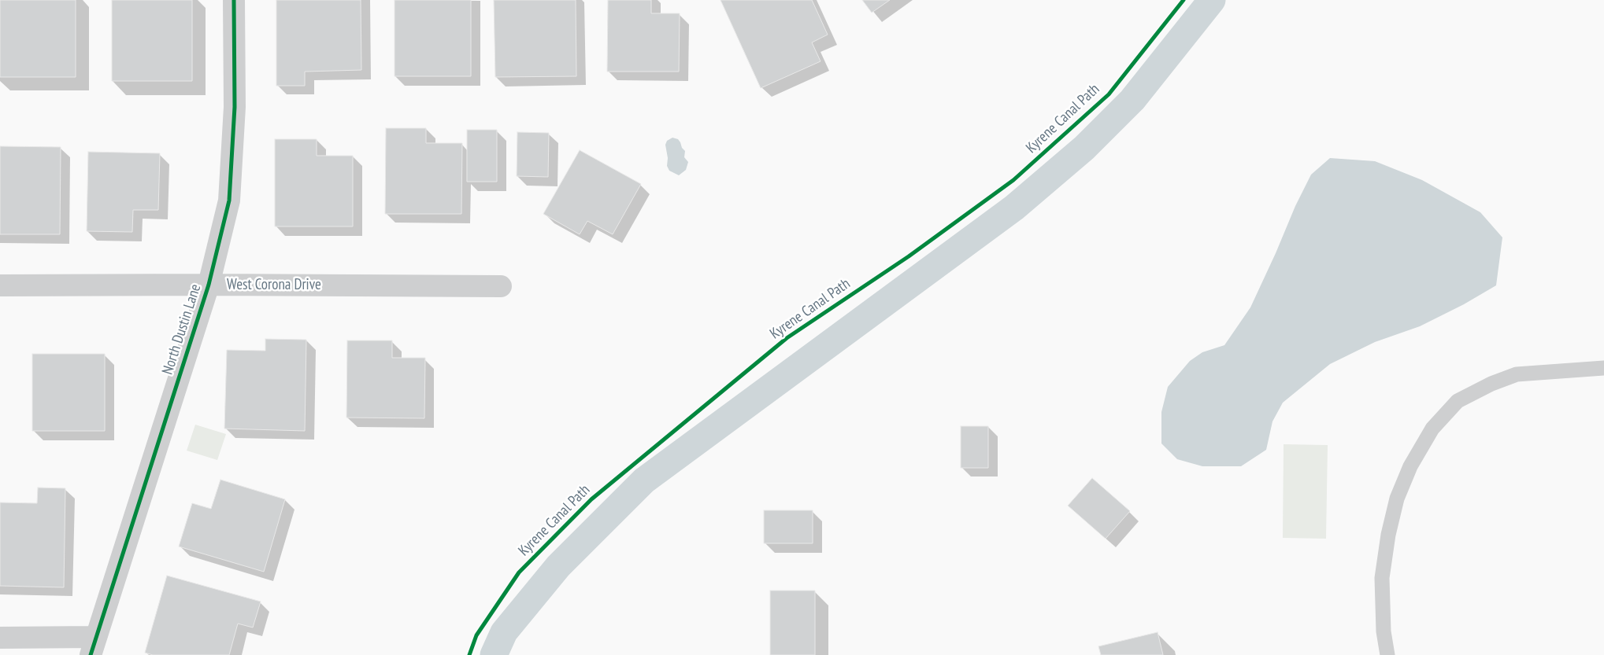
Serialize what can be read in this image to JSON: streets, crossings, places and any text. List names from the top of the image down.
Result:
{
  "streets": {
    "street": ["West Corona Drive", "North Dustin Lane"],
    "cycle path": ["Kyrene Canal Path"]
  },
  "crossings": [
    ["West Corona Drive", "North Dustin Lane"]
  ]
}
